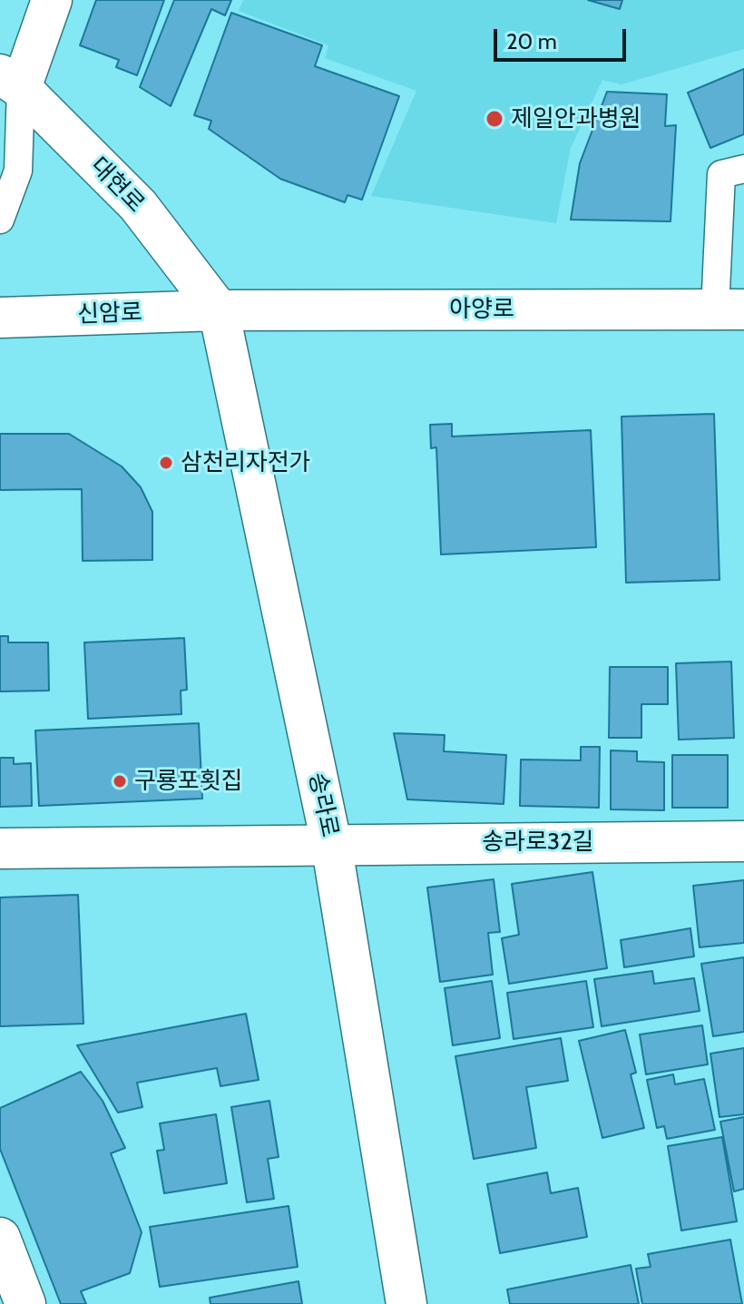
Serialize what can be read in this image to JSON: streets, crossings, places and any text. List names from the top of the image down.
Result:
{
  "streets": {
    "main road": [
      "대현로",
      "아양로",
      "신암로",
      "송라로",
      "송라로32길"
    ]
  },
  "crossings": [
    ["대현로", "아양로"],
    ["대현로", "신암로"],
    ["대현로", "송라로"],
    ["아양로", "신암로"],
    ["아양로", "송라로"],
    ["신암로", "송라로"],
    ["송라로", "송라로32길"]
  ],
  "places": ["제일안과병원", "삼천리자전가", "구룡포횟집"],
  "scale_bar": "20 m"
}
